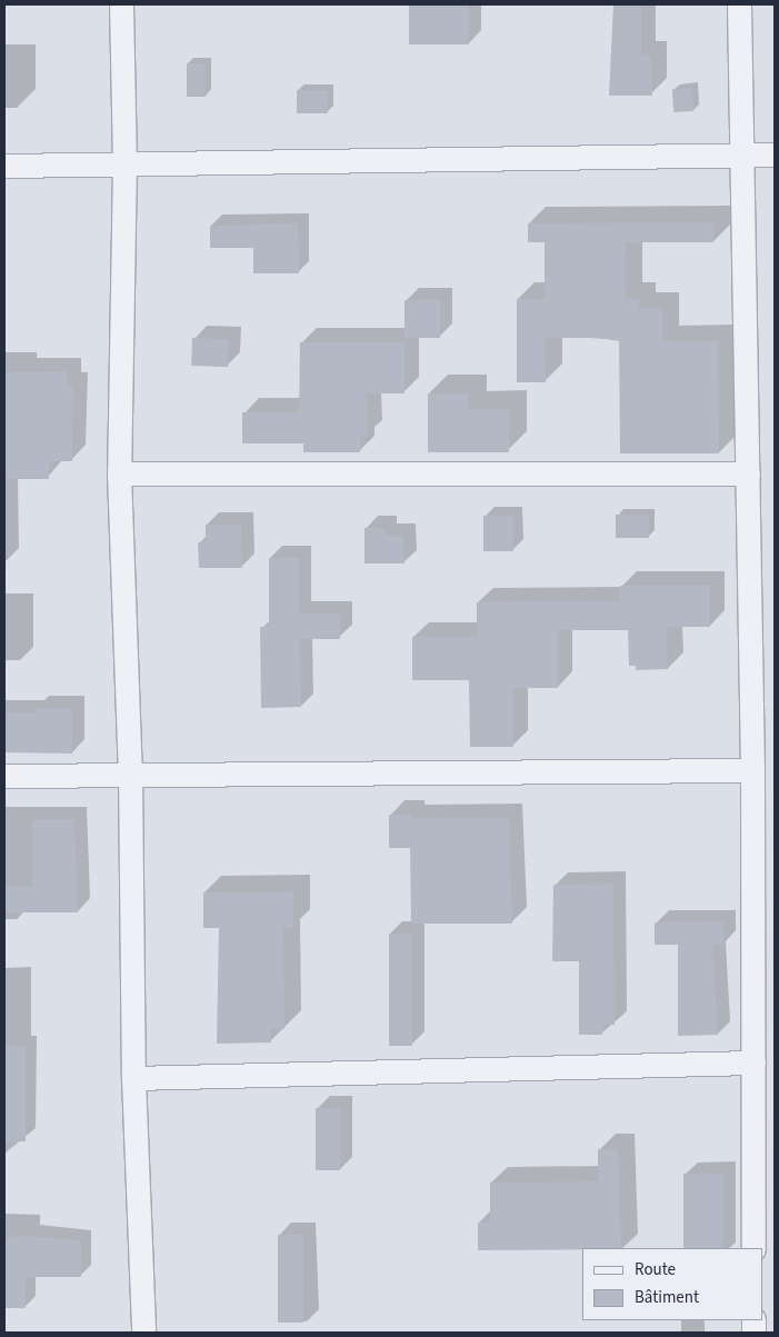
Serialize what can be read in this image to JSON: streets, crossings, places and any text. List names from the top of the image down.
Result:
{
  "legend": ["Route", "Bâtiment"]
}
